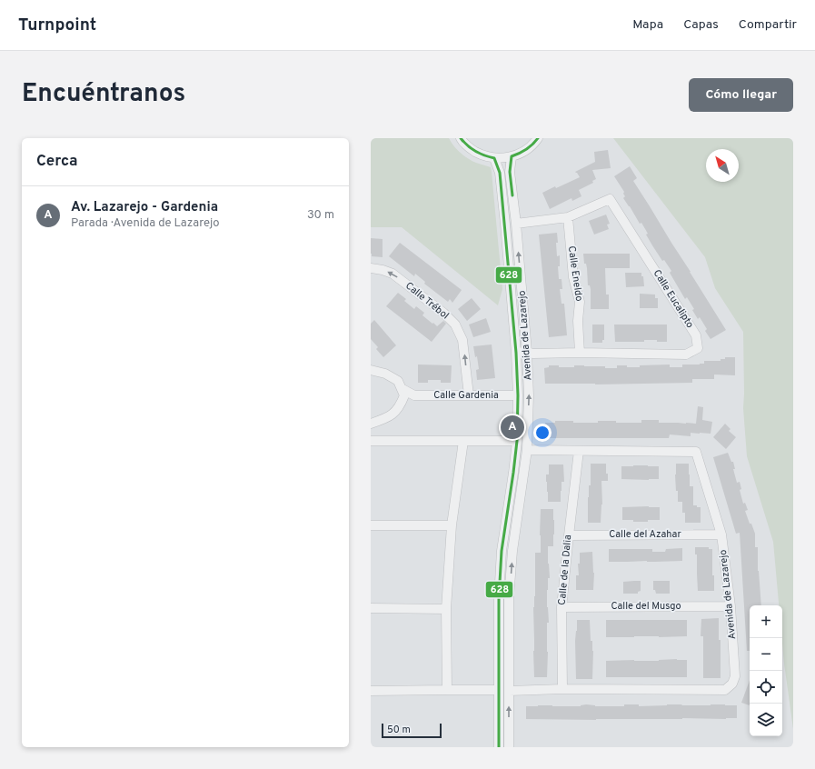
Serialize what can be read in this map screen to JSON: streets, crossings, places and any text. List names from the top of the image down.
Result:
{
  "streets": {
    "street": [
      "Calle Eneldo",
      "Calle Eucalipto",
      "Calle Trébol",
      "Avenida de Lazarejo",
      "Calle Gardenia",
      "Calle del Azahar",
      "Calle de la Dalia",
      "Calle del Musgo"
    ]
  },
  "crossings": [
    ["Calle Eneldo", "Calle Eucalipto"],
    ["Calle Eucalipto", "Avenida de Lazarejo"],
    ["Calle Trébol", "Calle Gardenia"],
    ["Avenida de Lazarejo", "Calle Gardenia"],
    ["Avenida de Lazarejo", "Calle del Azahar"],
    ["Avenida de Lazarejo", "Calle de la Dalia"],
    ["Avenida de Lazarejo", "Calle del Musgo"],
    ["Calle del Azahar", "Calle de la Dalia"],
    ["Calle de la Dalia", "Calle del Musgo"]
  ],
  "one_way": ["Calle Trébol"],
  "lines": ["transit line 628"],
  "scale_bar": "50 m",
  "north": "top left",
  "page": {
    "header": "Turnpoint",
    "nav": ["Mapa", "Capas", "Compartir"],
    "title": "Encuéntranos",
    "buttons": "Cómo llegar",
    "heading": "Cerca",
    "list": [
      {
        "mark": "A",
        "name": "Av. Lazarejo - Gardenia",
        "note": "Parada · Avenida de Lazarejo",
        "value": "30 m"
      }
    ],
    "pins": "A",
    "map_buttons": ["+", "−"],
    "scale": "50 m"
  }
}
